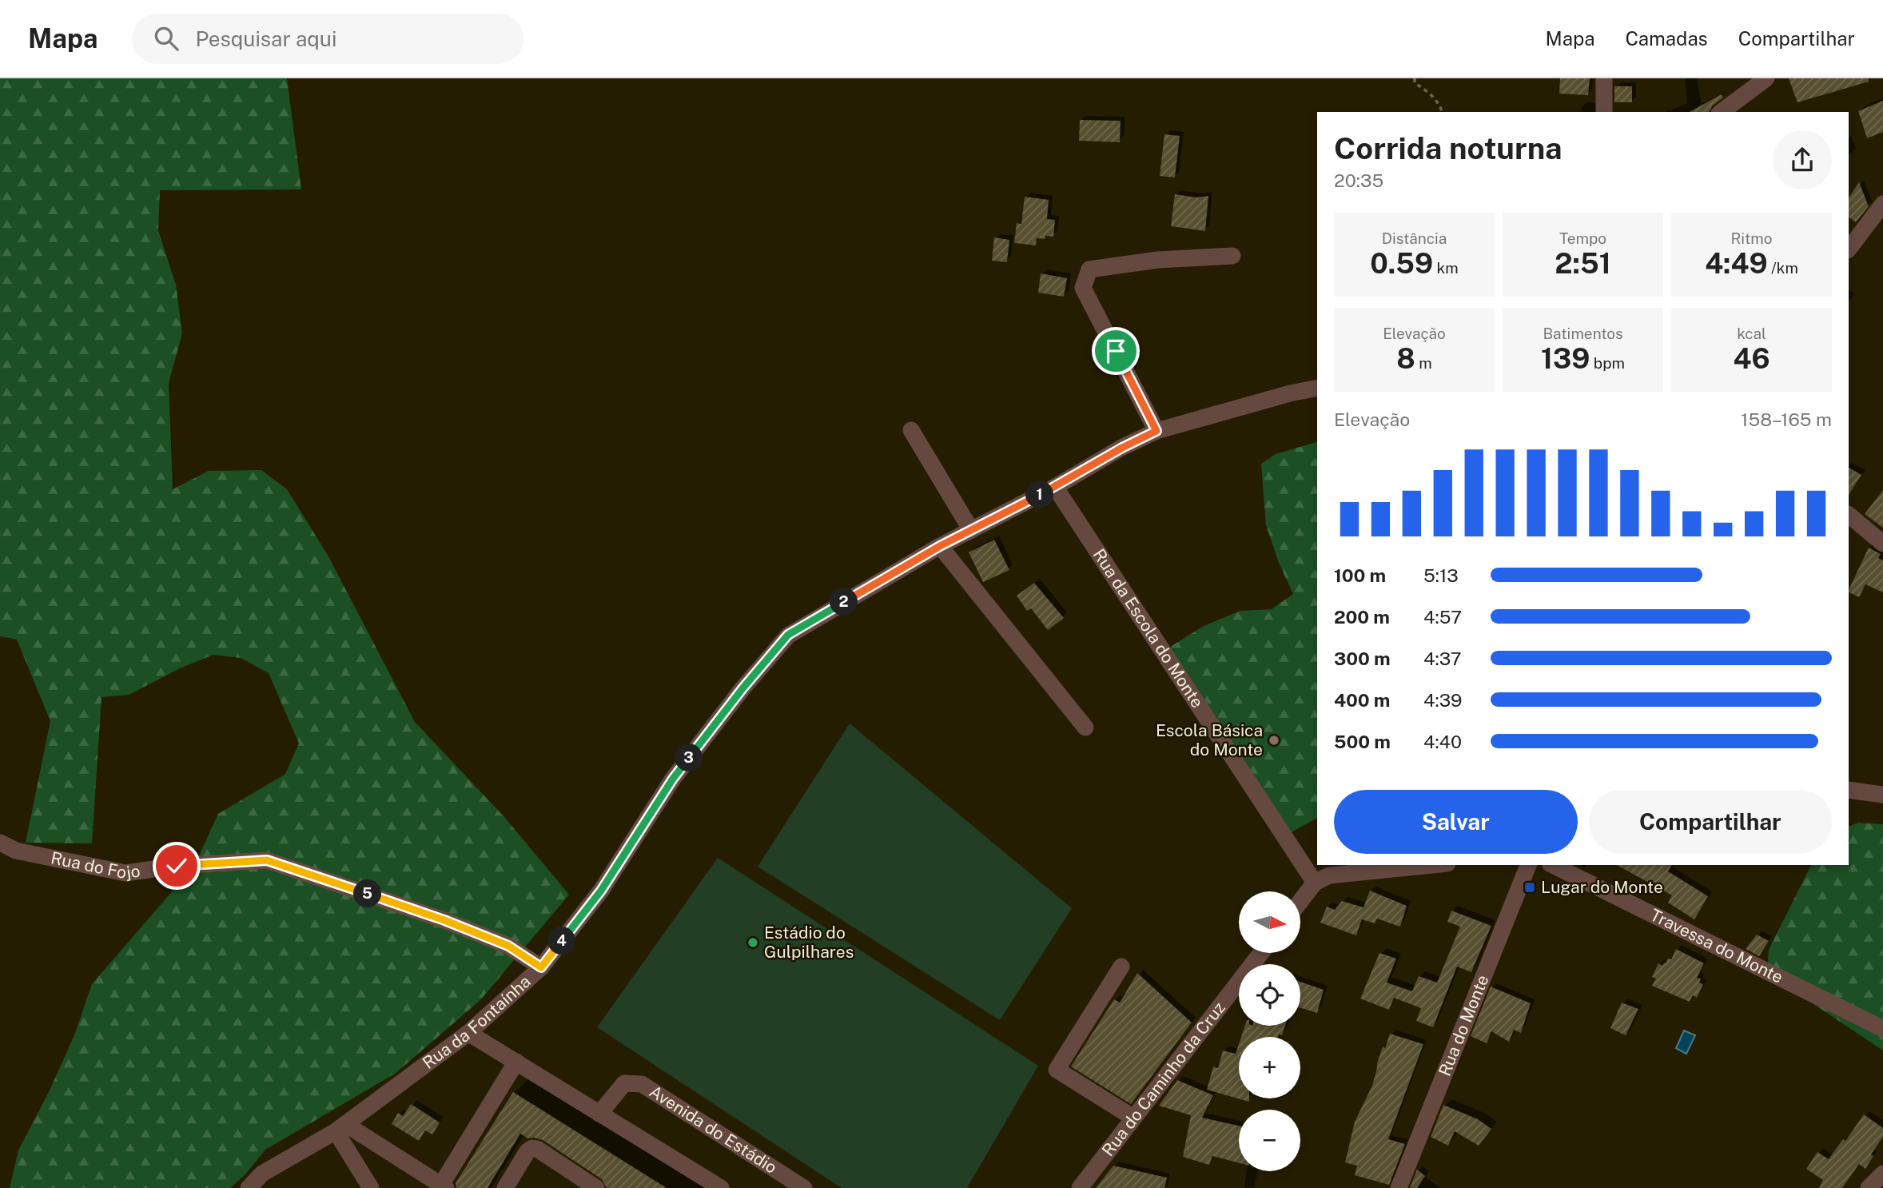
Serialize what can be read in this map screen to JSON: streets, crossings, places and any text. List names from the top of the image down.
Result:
{
  "streets": {
    "street": [
      "Rua da Escola do Monte",
      "Rua do Fojo",
      "Travessa do Monte",
      "Rua da Fontaínha",
      "Rua do Monte",
      "Rua do Caminho da Cruz",
      "Avenida do Estádio"
    ]
  },
  "crossings": [
    ["Rua da Escola do Monte", "Rua da Fontaínha"],
    ["Rua do Fojo", "Rua da Fontaínha"]
  ],
  "places": {
    "other": ["Escola Básica do Monte", "Estádio do Gulpilhares"],
    "transit": ["Lugar do Monte"]
  },
  "north": "right",
  "page": {
    "header": "Mapa",
    "search": "Pesquisar aqui",
    "nav": ["Mapa", "Camadas", "Compartilhar"],
    "heading": ["Corrida noturna", "20:35"],
    "stats": [
      ["Distância", "0.59 km"],
      ["Tempo", "2:51"],
      ["Ritmo", "4:49 /km"],
      ["Elevação", "8 m"],
      ["Batimentos", "139 bpm"],
      ["kcal", "46"]
    ],
    "chart": ["Elevação", "158–165 m"],
    "pins": [
      "1",
      "2",
      "3",
      "5",
      "4"
    ],
    "list": [
      {
        "name": "100 m",
        "note": "5:13"
      },
      {
        "name": "200 m",
        "note": "4:57"
      },
      {
        "name": "300 m",
        "note": "4:37"
      },
      {
        "name": "400 m",
        "note": "4:39"
      },
      {
        "name": "500 m",
        "note": "4:40"
      }
    ],
    "buttons": ["Salvar", "Compartilhar"],
    "map_buttons": ["+", "−"]
  }
}
